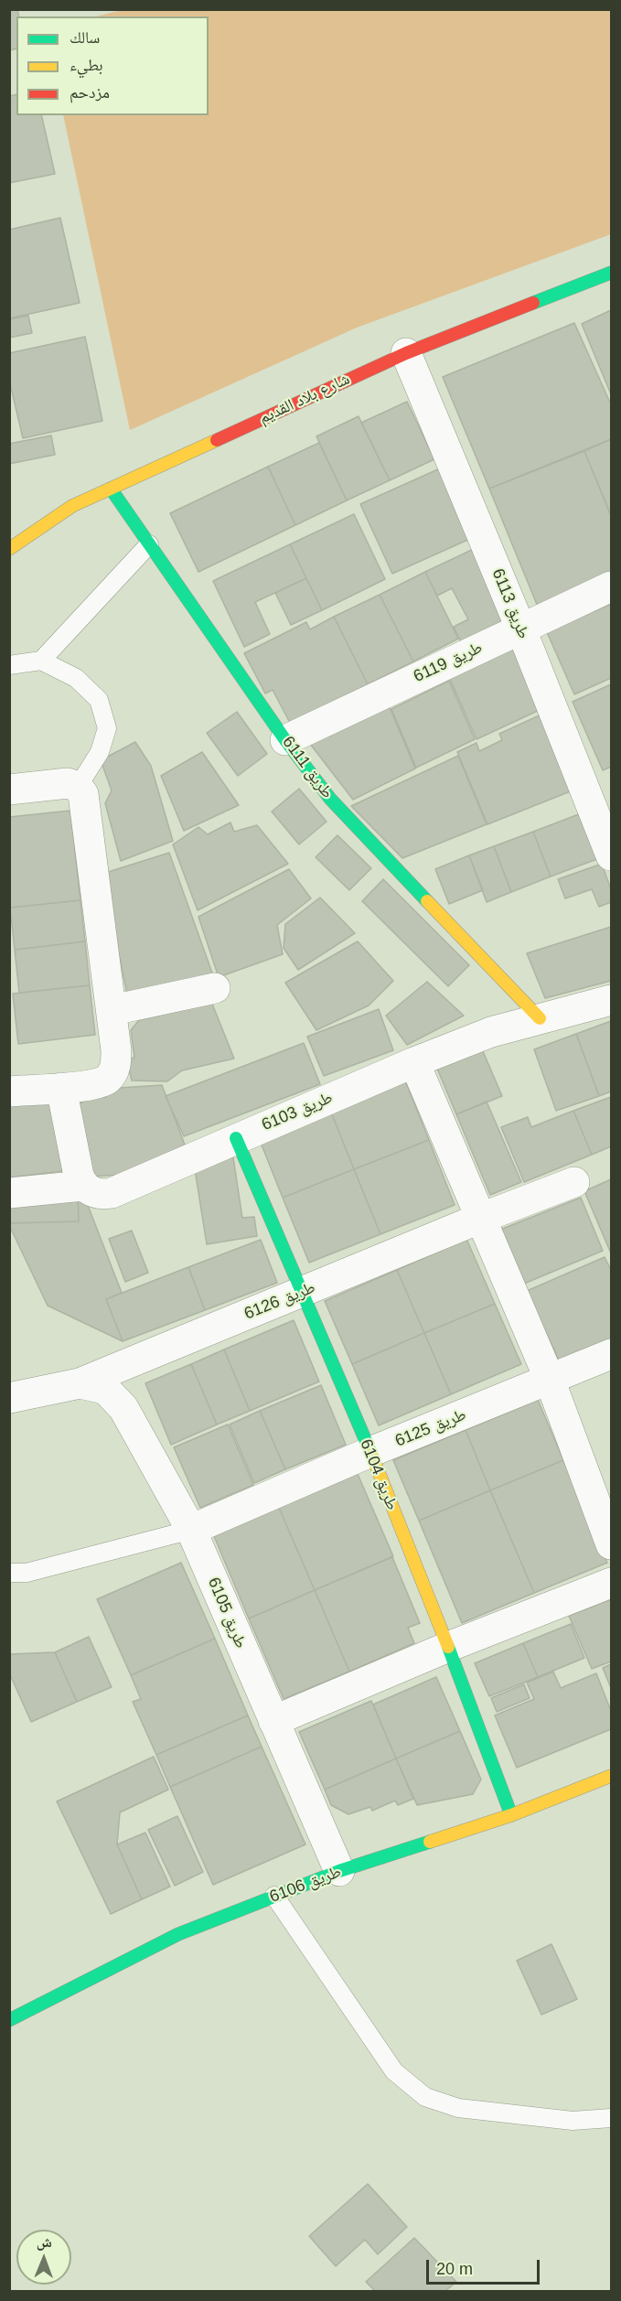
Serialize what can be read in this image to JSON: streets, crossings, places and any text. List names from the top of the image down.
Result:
{
  "streets": {
    "street": [
      "شارع بلاد القديم",
      "طريق 6113",
      "طريق 6119",
      "طريق 6111",
      "طريق 6103",
      "طريق 6126",
      "طريق 6125",
      "طريق 6104",
      "طريق 6105",
      "طريق 6106"
    ]
  },
  "crossings": [
    ["شارع بلاد القديم", "طريق 6113"],
    ["شارع بلاد القديم", "طريق 6111"],
    ["طريق 6113", "طريق 6119"],
    ["طريق 6119", "طريق 6111"],
    ["طريق 6111", "طريق 6103"],
    ["طريق 6103", "طريق 6104"],
    ["طريق 6126", "طريق 6104"],
    ["طريق 6126", "طريق 6105"],
    ["طريق 6125", "طريق 6104"],
    ["طريق 6125", "طريق 6105"],
    ["طريق 6104", "طريق 6106"],
    ["طريق 6105", "طريق 6106"]
  ],
  "legend": ["سالك", "بطيء", "مزدحم"],
  "scale_bar": "20 m",
  "north": "top"
}
